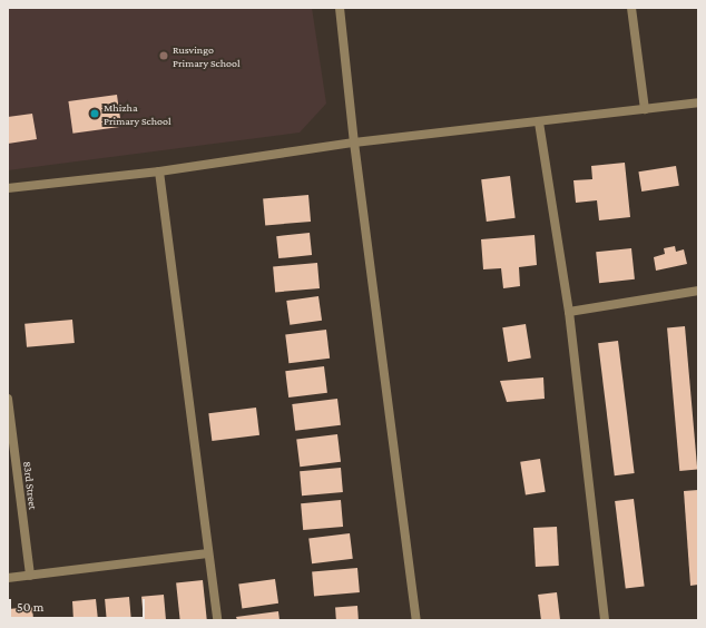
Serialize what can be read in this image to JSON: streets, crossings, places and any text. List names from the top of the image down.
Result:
{
  "streets": {
    "street": ["83rd Street"]
  },
  "places": ["Rusvingo Primary School", "Mhizha Primary School"],
  "scale_bar": "50 m"
}
